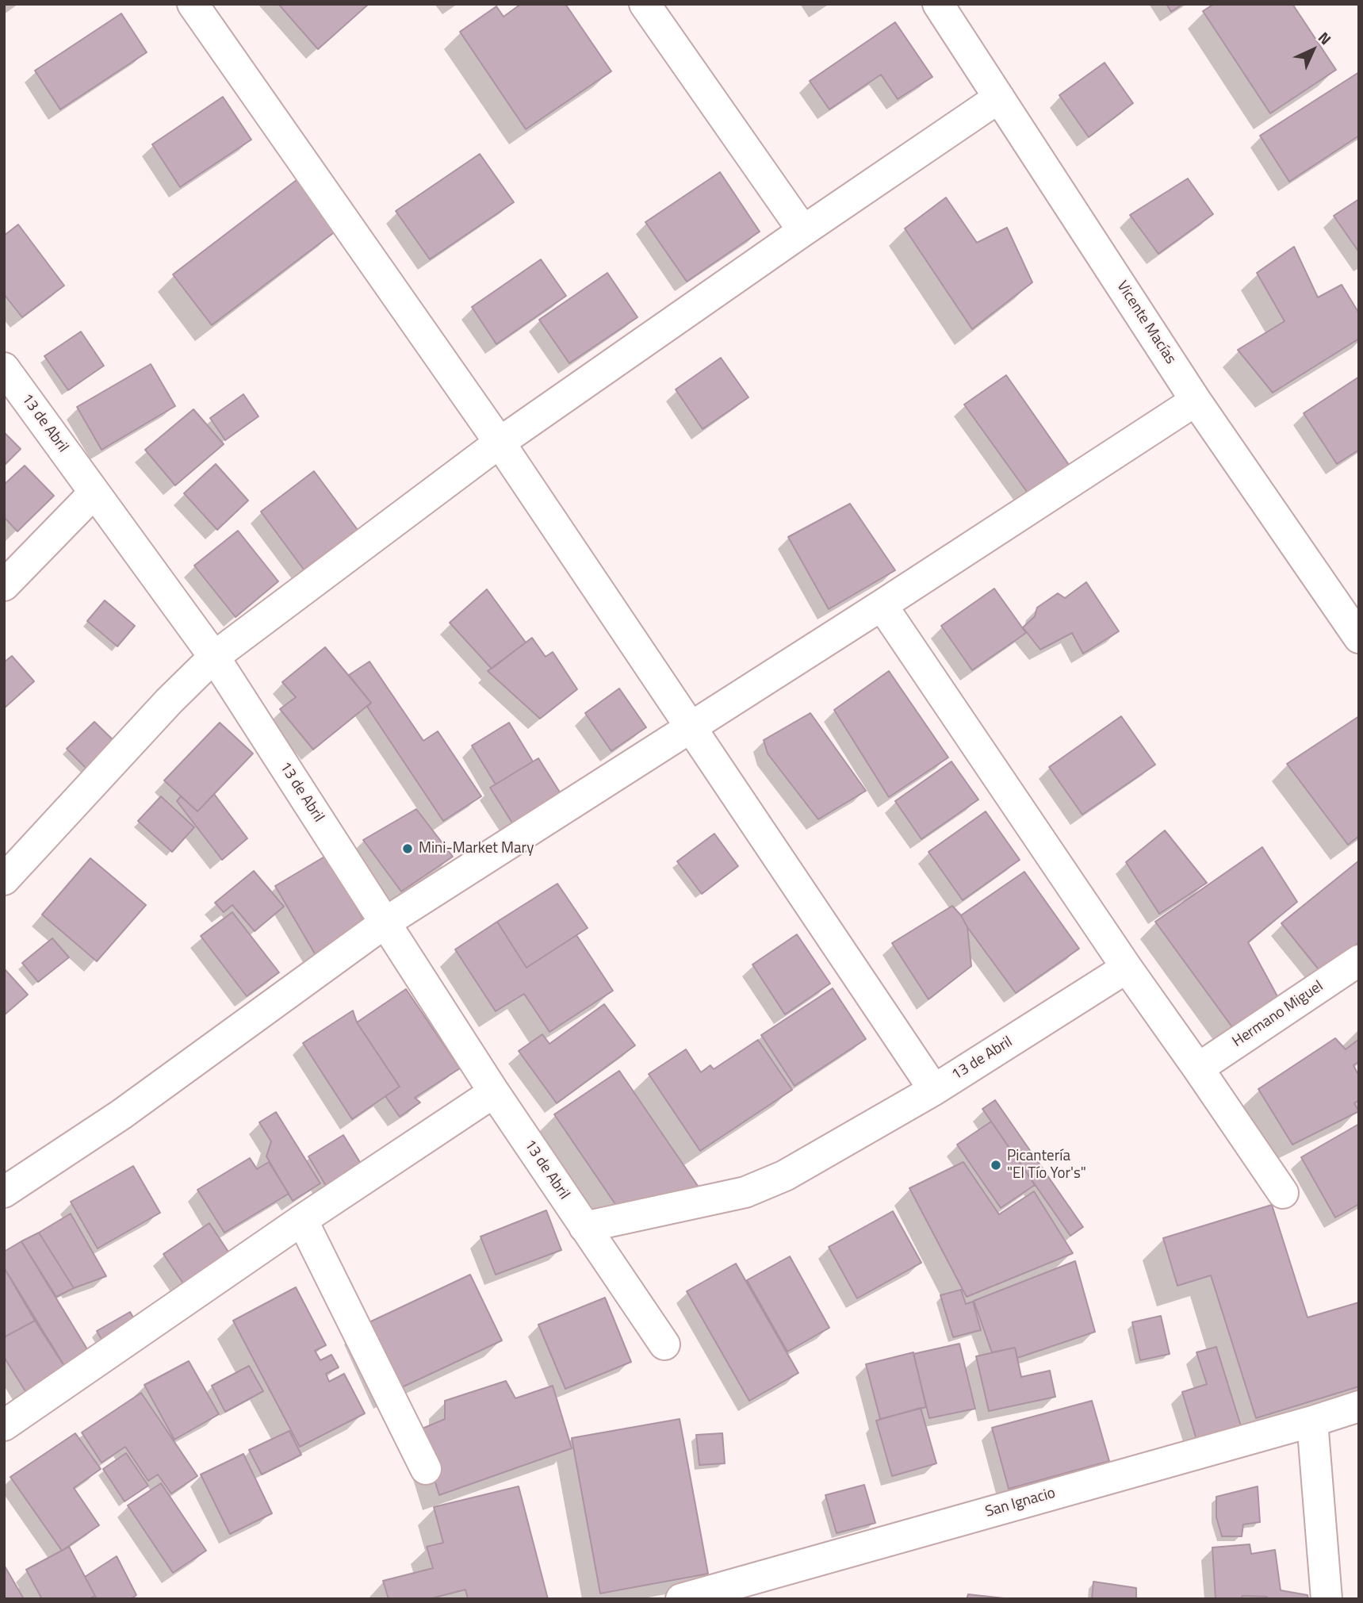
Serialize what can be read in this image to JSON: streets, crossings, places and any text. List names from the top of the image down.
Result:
{
  "streets": {
    "street": [
      "Vicente Macías",
      "13 de Abril",
      "Hermano Miguel",
      "San Ignacio"
    ]
  },
  "places": ["Mini-Market Mary", "Picantería \"El Tío Yor's\""],
  "north": "top right"
}
